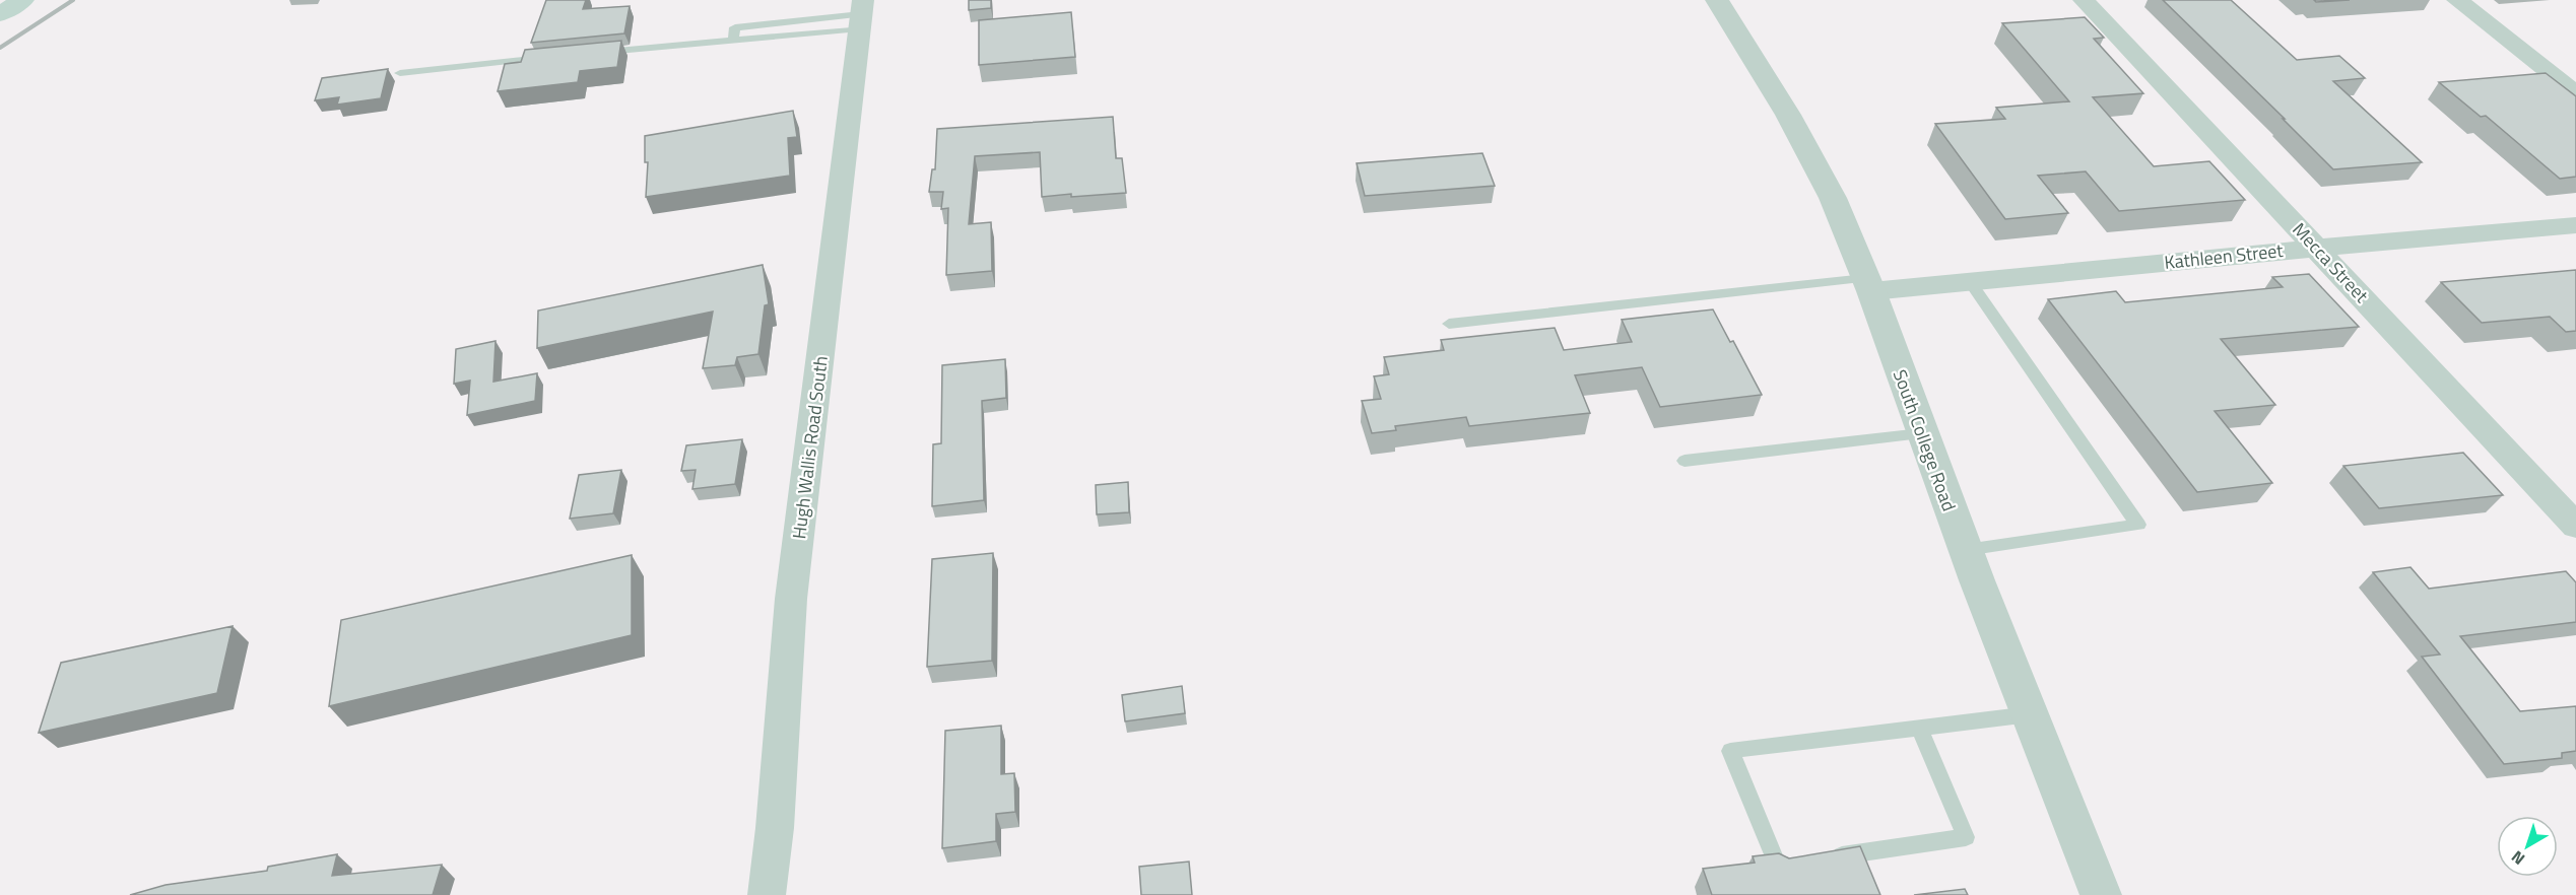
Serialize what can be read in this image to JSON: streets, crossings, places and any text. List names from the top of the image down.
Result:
{
  "streets": {
    "street": [
      "Kathleen Street",
      "Mecca Street",
      "South College Road",
      "Hugh Wallis Road South"
    ]
  },
  "crossings": [
    ["Kathleen Street", "Mecca Street"],
    ["Kathleen Street", "South College Road"]
  ],
  "north": "bottom left"
}
